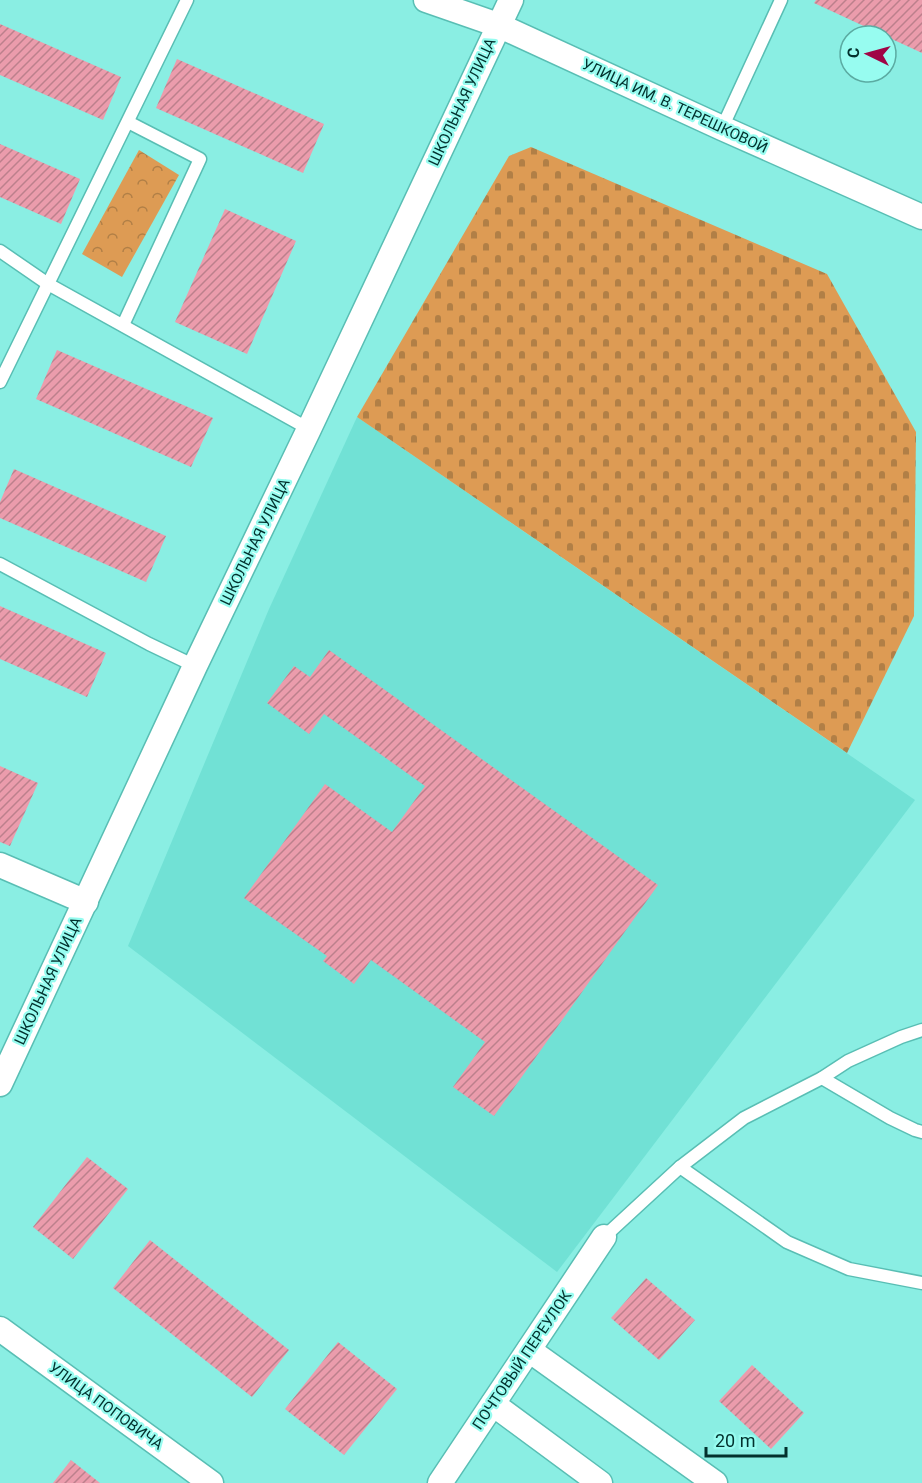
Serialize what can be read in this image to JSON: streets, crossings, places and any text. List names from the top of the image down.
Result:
{
  "streets": {
    "street": [
      "ШКОЛЬНАЯ УЛИЦА",
      "УЛИЦА ИМ. В. ТЕРЕШКОВОЙ",
      "ПОЧТОВЫЙ ПЕРЕУЛОК",
      "УЛИЦА ПОПОВИЧА"
    ]
  },
  "crossings": [
    ["ШКОЛЬНАЯ УЛИЦА", "УЛИЦА ИМ. В. ТЕРЕШКОВОЙ"]
  ],
  "scale_bar": "20 m",
  "north": "left"
}
